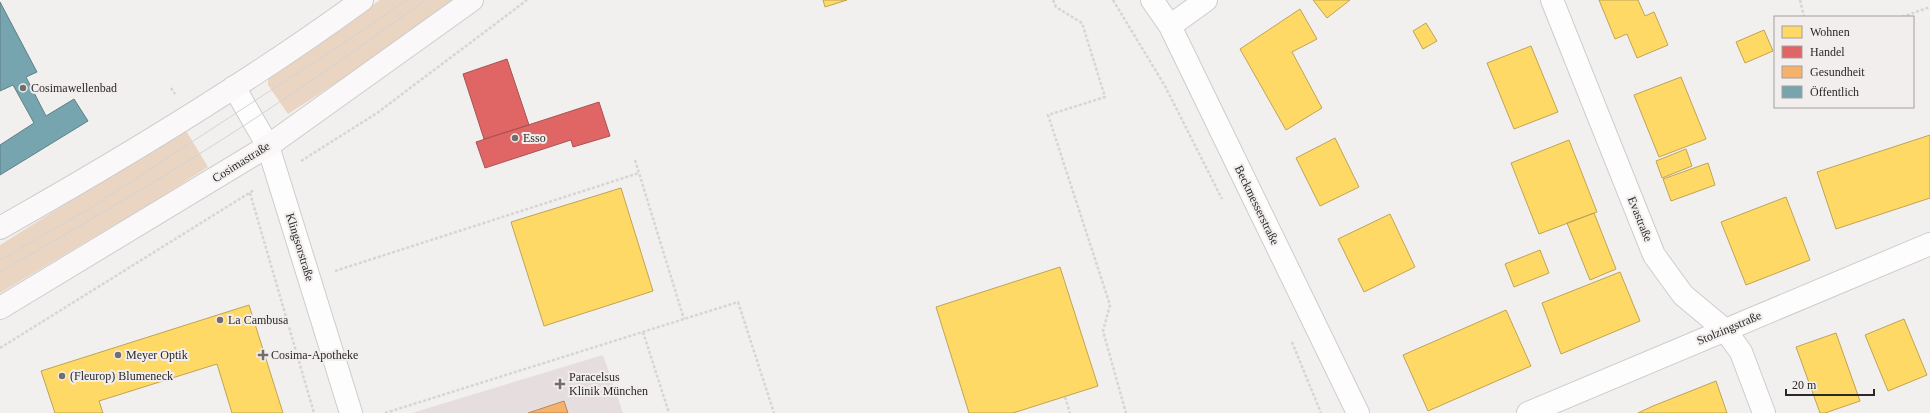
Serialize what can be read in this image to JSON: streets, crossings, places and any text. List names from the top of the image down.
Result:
{
  "streets": {
    "main road": ["Cosimastraße"],
    "street": [
      "Beckmesserstraße",
      "Evastraße",
      "Klingsorstraße",
      "Stolzingstraße"
    ]
  },
  "crossings": [
    ["Cosimastraße", "Klingsorstraße"],
    ["Evastraße", "Stolzingstraße"]
  ],
  "places": {
    "other": [
      "Cosimawellenbad",
      "Esso",
      "La Cambusa",
      "Meyer Optik",
      "(Fleurop) Blumeneck"
    ],
    "health": ["Cosima-Apotheke", "Paracelsus Klinik München"]
  },
  "legend": [
    "Wohnen",
    "Handel",
    "Gesundheit",
    "Öffentlich"
  ],
  "scale_bar": "20 m"
}
